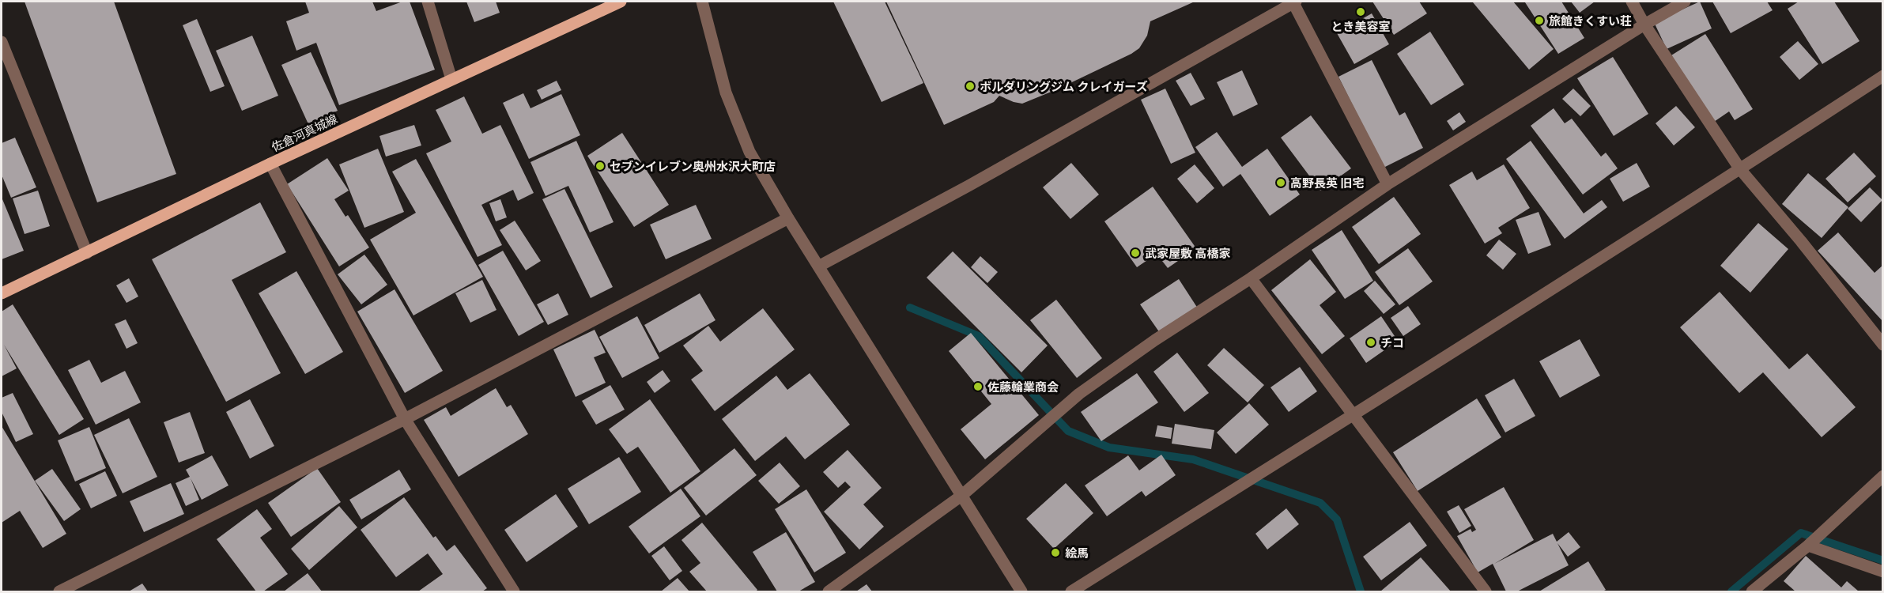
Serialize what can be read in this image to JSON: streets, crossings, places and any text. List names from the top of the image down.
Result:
{
  "streets": {
    "main road": ["佐倉河真城線"]
  },
  "places": [
    "とき美容室",
    "旅館きくすい荘",
    "ボルダリングジム クレイガーズ",
    "セブンイレブン奥州水沢大町店",
    "高野長英 旧宅",
    "武家屋敷 高橋家",
    "チコ",
    "佐藤輪業商会",
    "絵馬"
  ]
}
